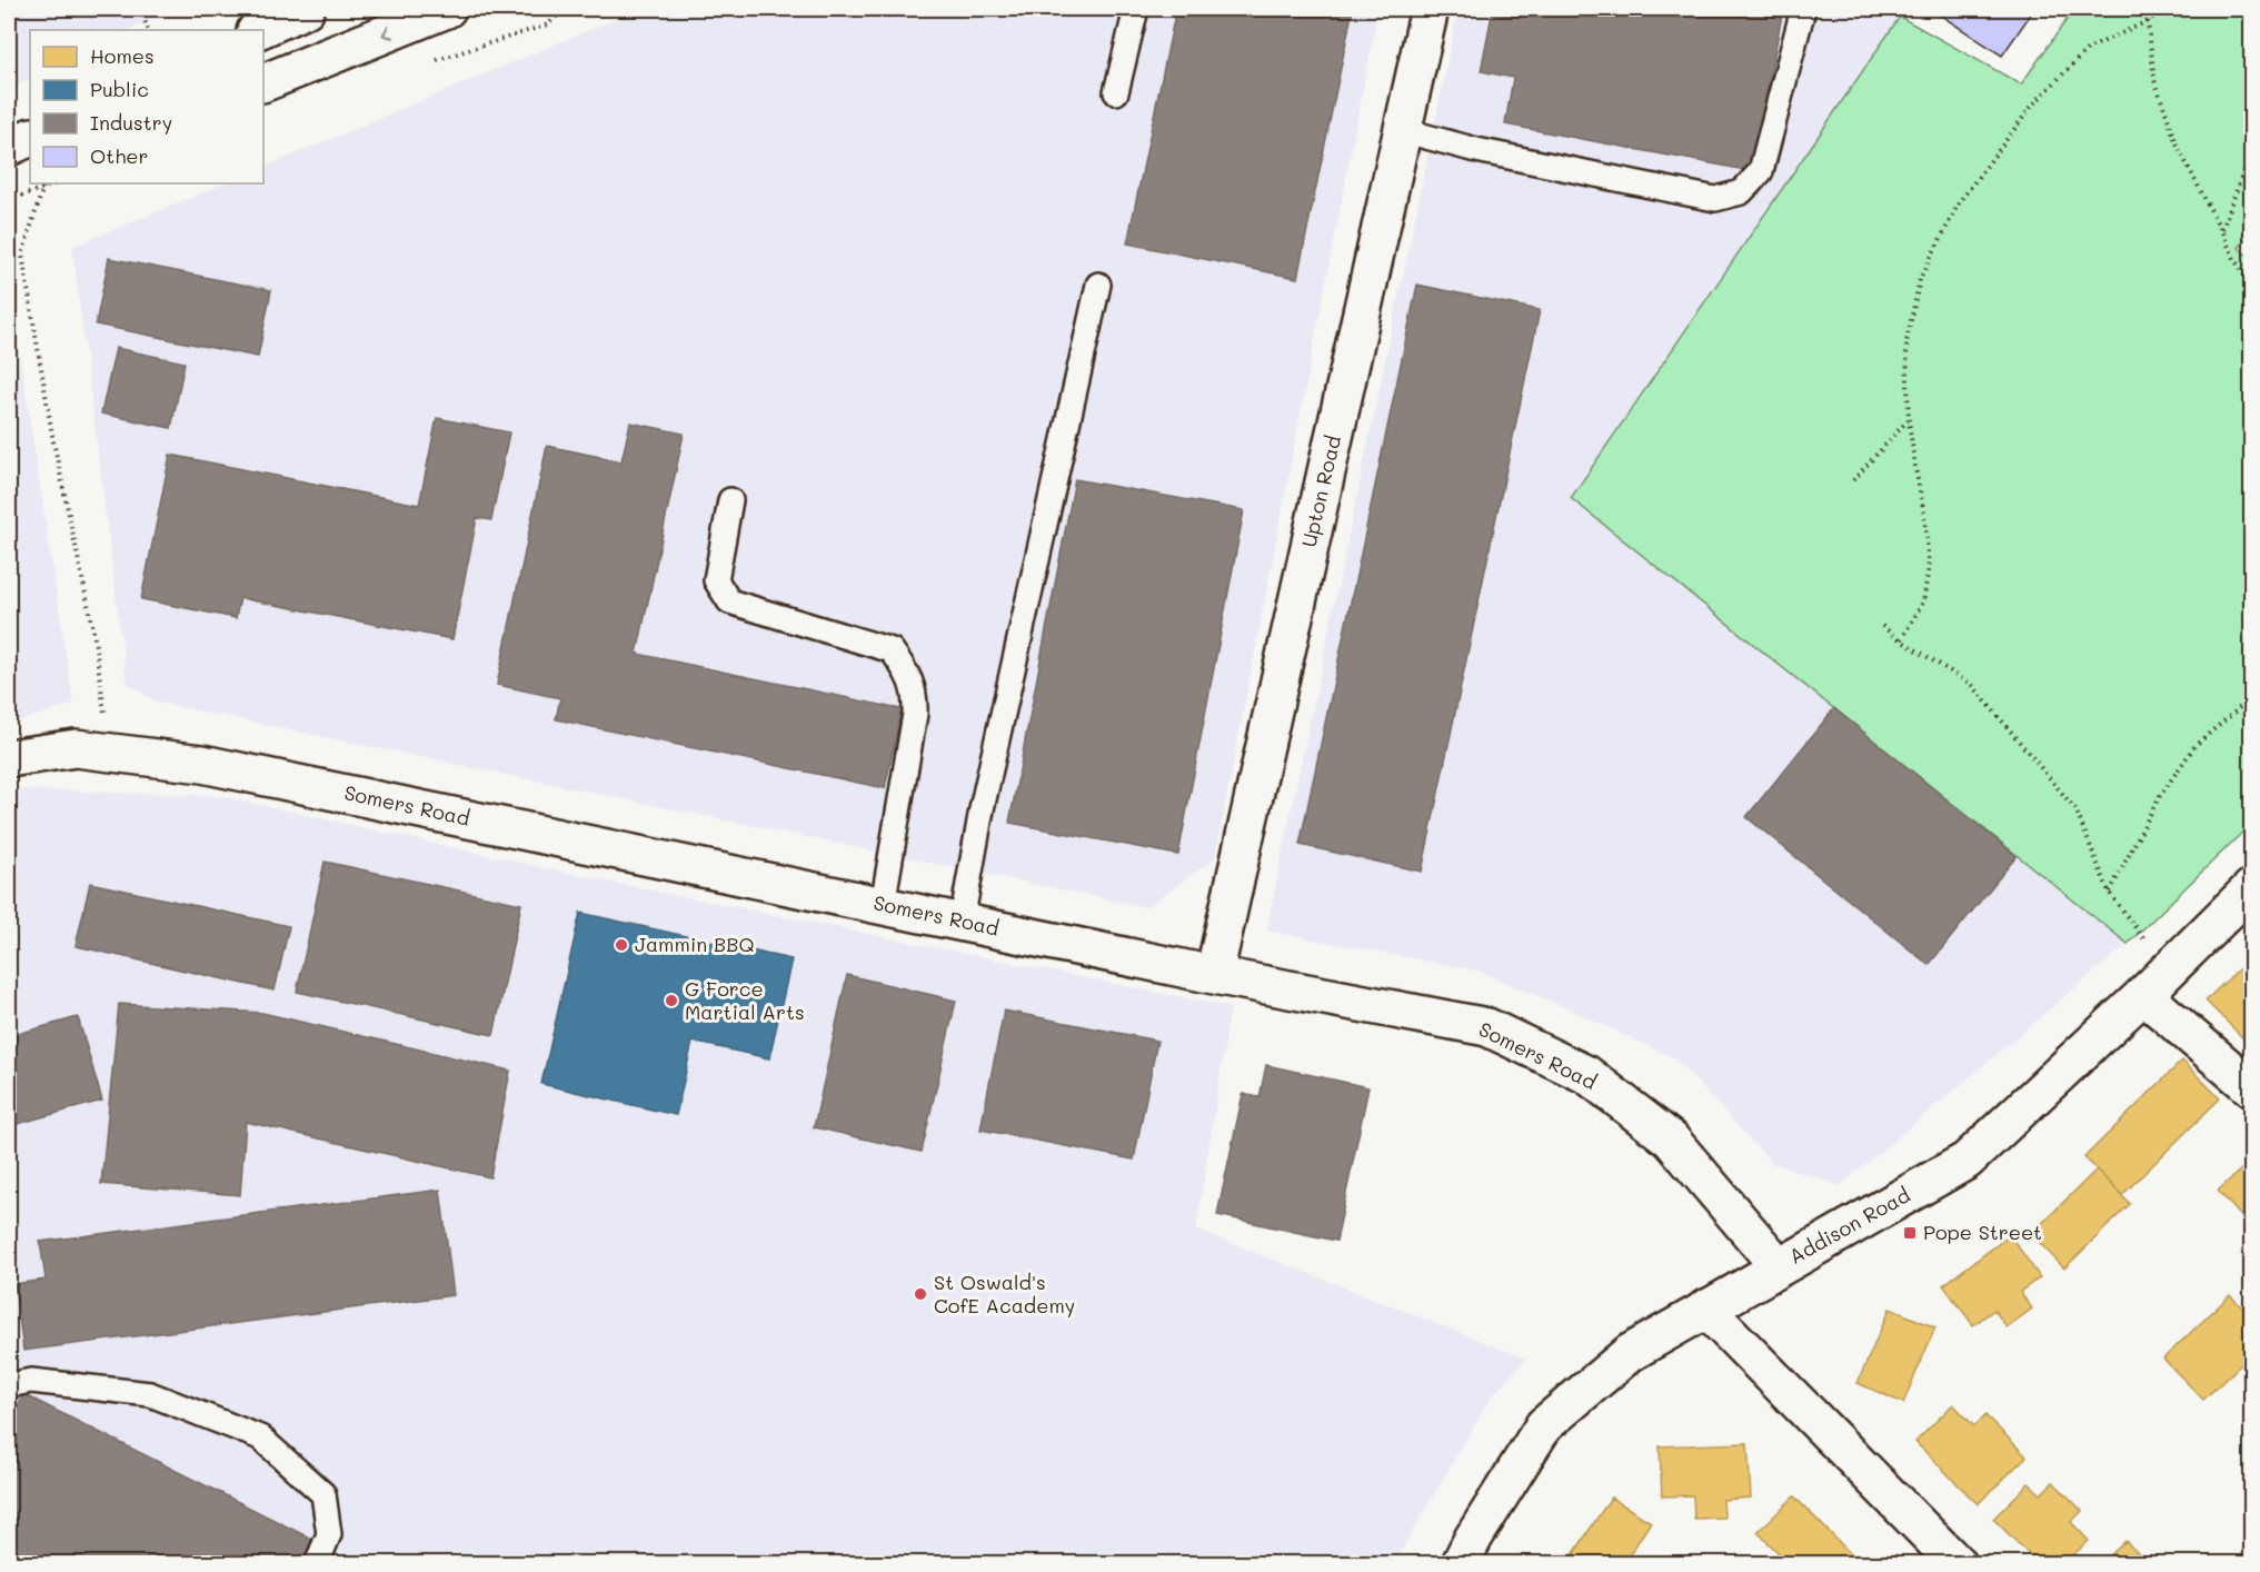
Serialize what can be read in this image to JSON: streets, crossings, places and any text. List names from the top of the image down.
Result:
{
  "streets": {
    "main road": ["Upton Road", "Somers Road", "Addison Road"]
  },
  "crossings": [
    ["Upton Road", "Somers Road"],
    ["Somers Road", "Addison Road"]
  ],
  "places": {
    "other": ["Jammin BBQ", "G Force Martial Arts", "St Oswald's CofE Academy"],
    "transit": ["Pope Street"]
  },
  "legend": [
    "Homes",
    "Public",
    "Industry",
    "Other"
  ]
}
